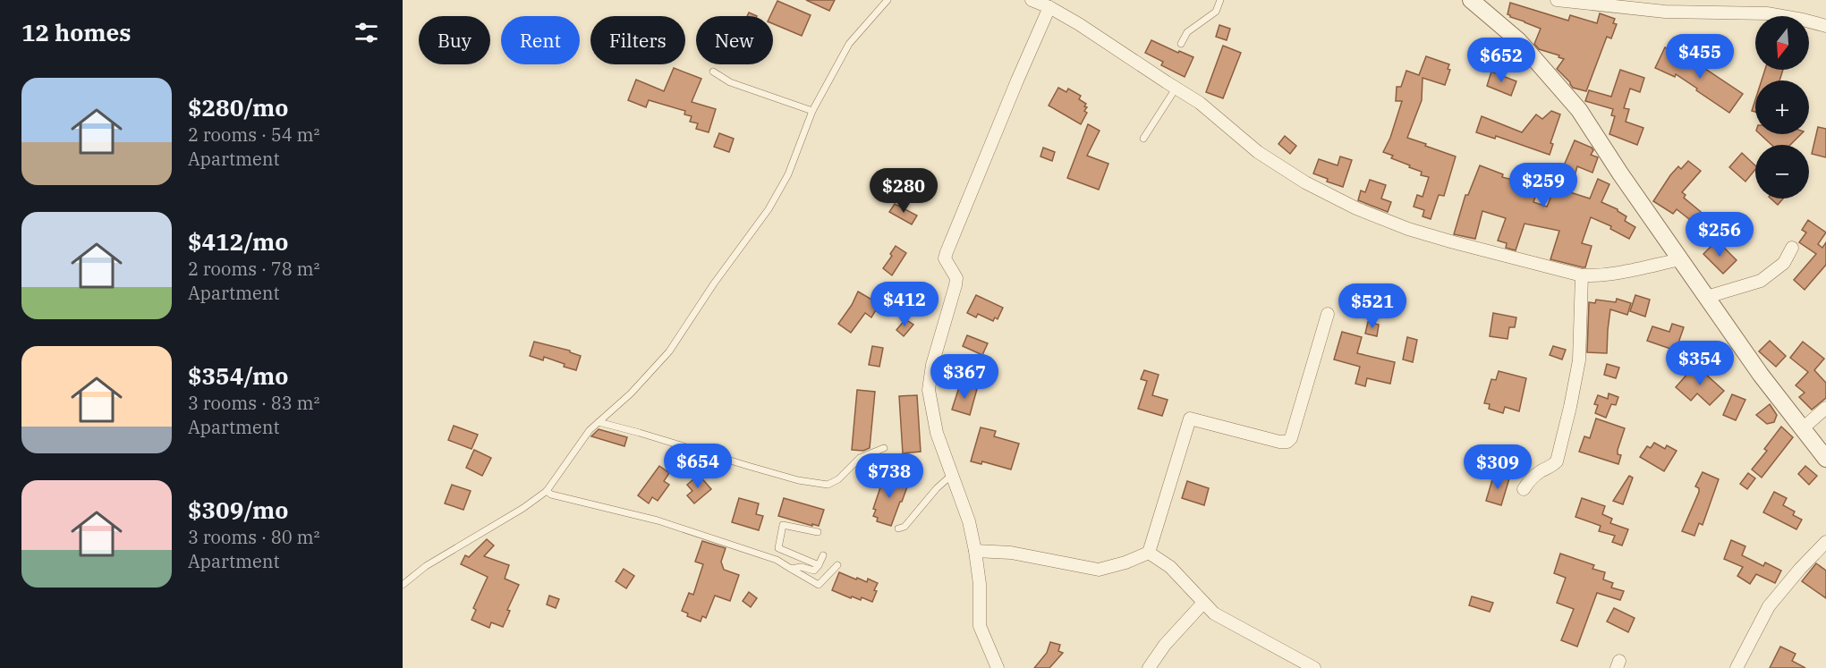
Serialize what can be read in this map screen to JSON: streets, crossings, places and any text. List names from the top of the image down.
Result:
{
  "north": "bottom",
  "page": {
    "heading": "12 homes",
    "map_buttons": ["+", "−"],
    "chip": [
      "Buy",
      "Rent",
      "Filters",
      "New"
    ],
    "price": [
      "$455",
      "$652",
      "$259",
      "$280",
      "$256",
      "$412",
      "$521",
      "$354",
      "$367",
      "$654",
      "$309",
      "$738"
    ],
    "list": [
      {
        "name": "$280/mo",
        "note": "2 rooms · 54 m² · Apartment"
      },
      {
        "name": "$412/mo",
        "note": "2 rooms · 78 m² · Apartment"
      },
      {
        "name": "$354/mo",
        "note": "3 rooms · 83 m² · Apartment"
      },
      {
        "name": "$309/mo",
        "note": "3 rooms · 80 m² · Apartment"
      }
    ]
  }
}
